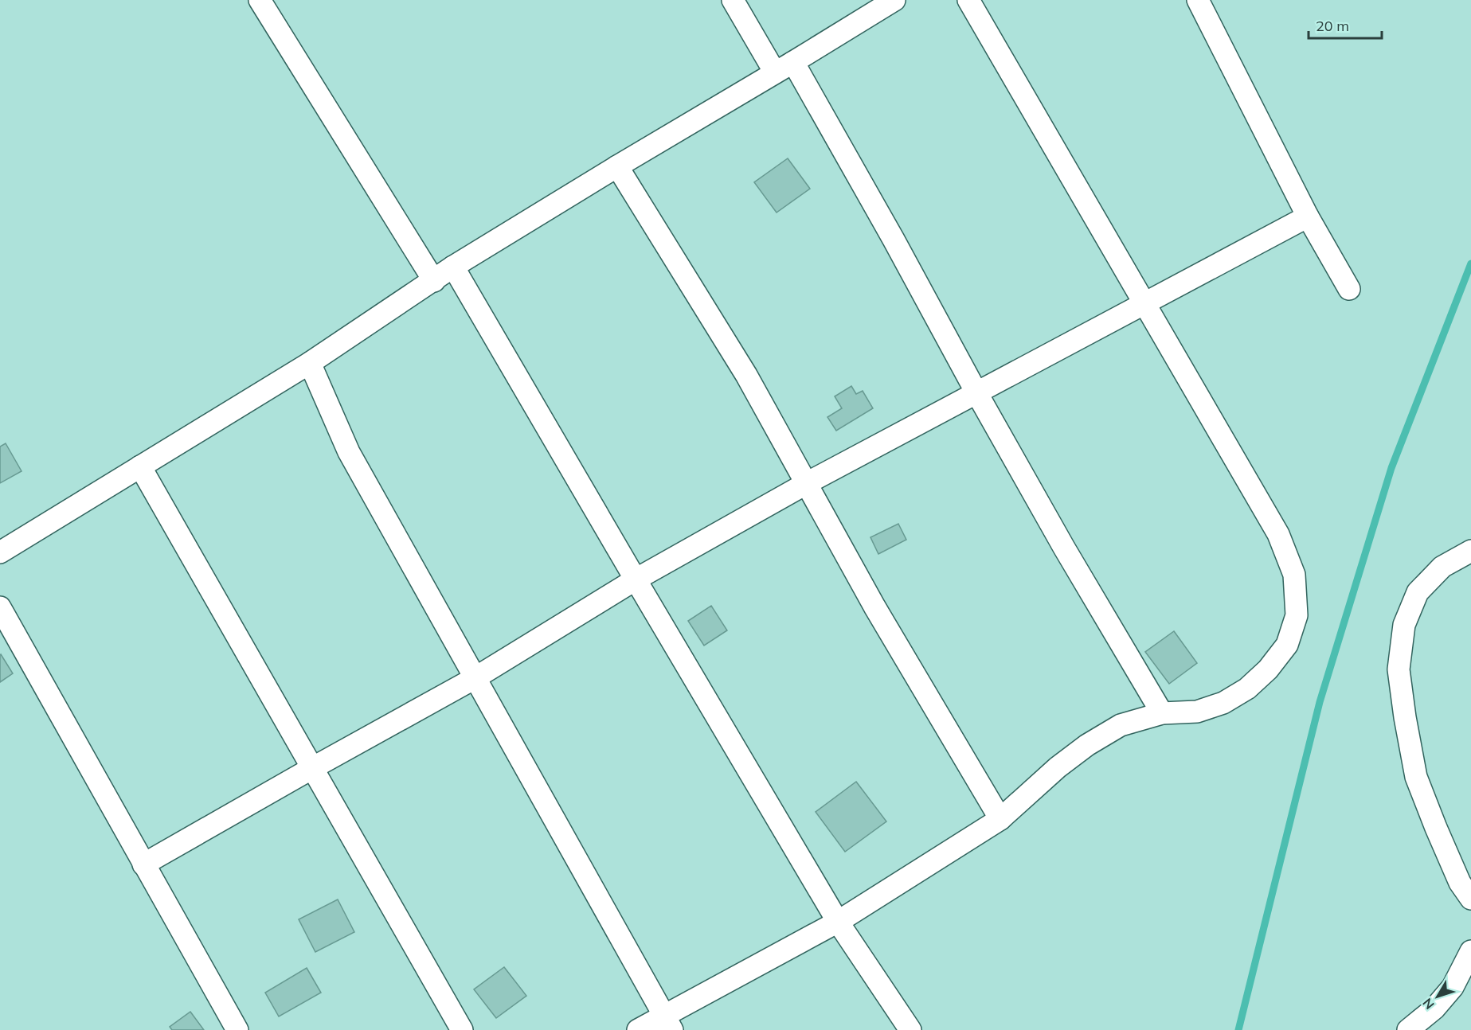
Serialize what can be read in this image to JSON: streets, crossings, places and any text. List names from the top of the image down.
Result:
{
  "scale_bar": "20 m",
  "north": "bottom left"
}
